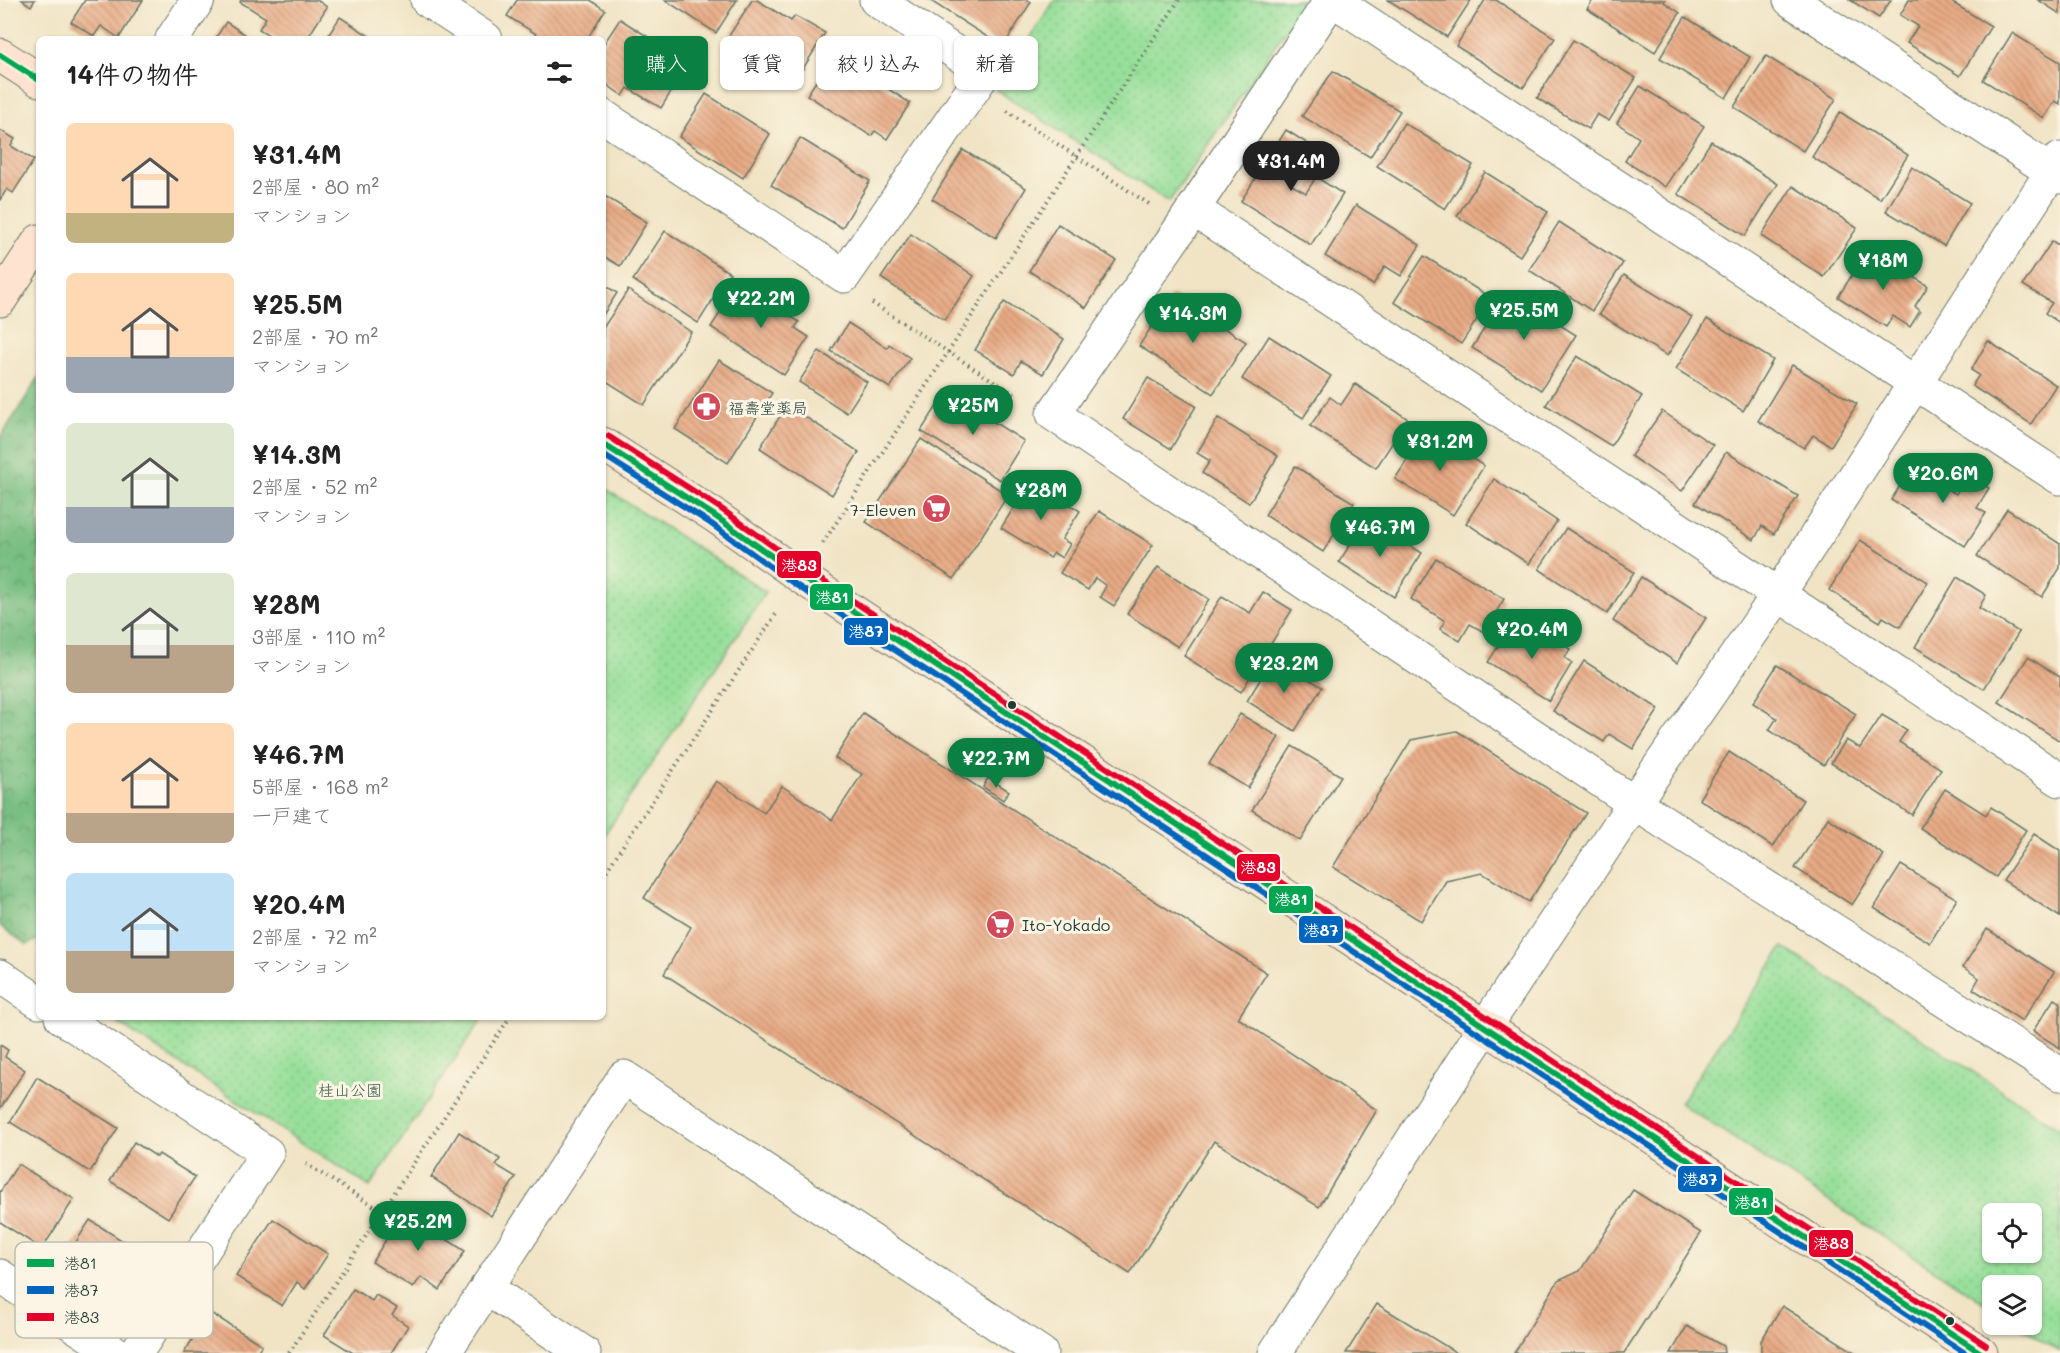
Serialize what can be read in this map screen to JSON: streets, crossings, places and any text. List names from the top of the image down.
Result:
{
  "parks": ["桂山公園"],
  "places": {
    "pharmacy": ["福壽堂薬局"],
    "supermarket": ["7-Eleven", "Ito-Yokado"]
  },
  "lines": ["transit line 港81", "transit line 港83", "transit line 港87"],
  "legend": ["港81", "港87", "港83"],
  "page": {
    "chip": [
      "購入",
      "賃貸",
      "絞り込み",
      "新着"
    ],
    "heading": "14件の物件",
    "list": [
      {
        "name": "¥31.4M",
        "note": "2部屋 · 80 m² · マンション"
      },
      {
        "name": "¥25.5M",
        "note": "2部屋 · 70 m² · マンション"
      },
      {
        "name": "¥14.3M",
        "note": "2部屋 · 52 m² · マンション"
      },
      {
        "name": "¥28M",
        "note": "3部屋 · 110 m² · マンション"
      },
      {
        "name": "¥46.7M",
        "note": "5部屋 · 168 m² · 一戸建て"
      },
      {
        "name": "¥20.4M",
        "note": "2部屋 · 72 m² · マンション"
      }
    ],
    "price": [
      "¥31.4M",
      "¥18M",
      "¥22.2M",
      "¥25.5M",
      "¥14.3M",
      "¥25M",
      "¥31.2M",
      "¥20.6M",
      "¥28M",
      "¥46.7M",
      "¥20.4M",
      "¥23.2M",
      "¥22.7M",
      "¥25.2M"
    ]
  }
}
